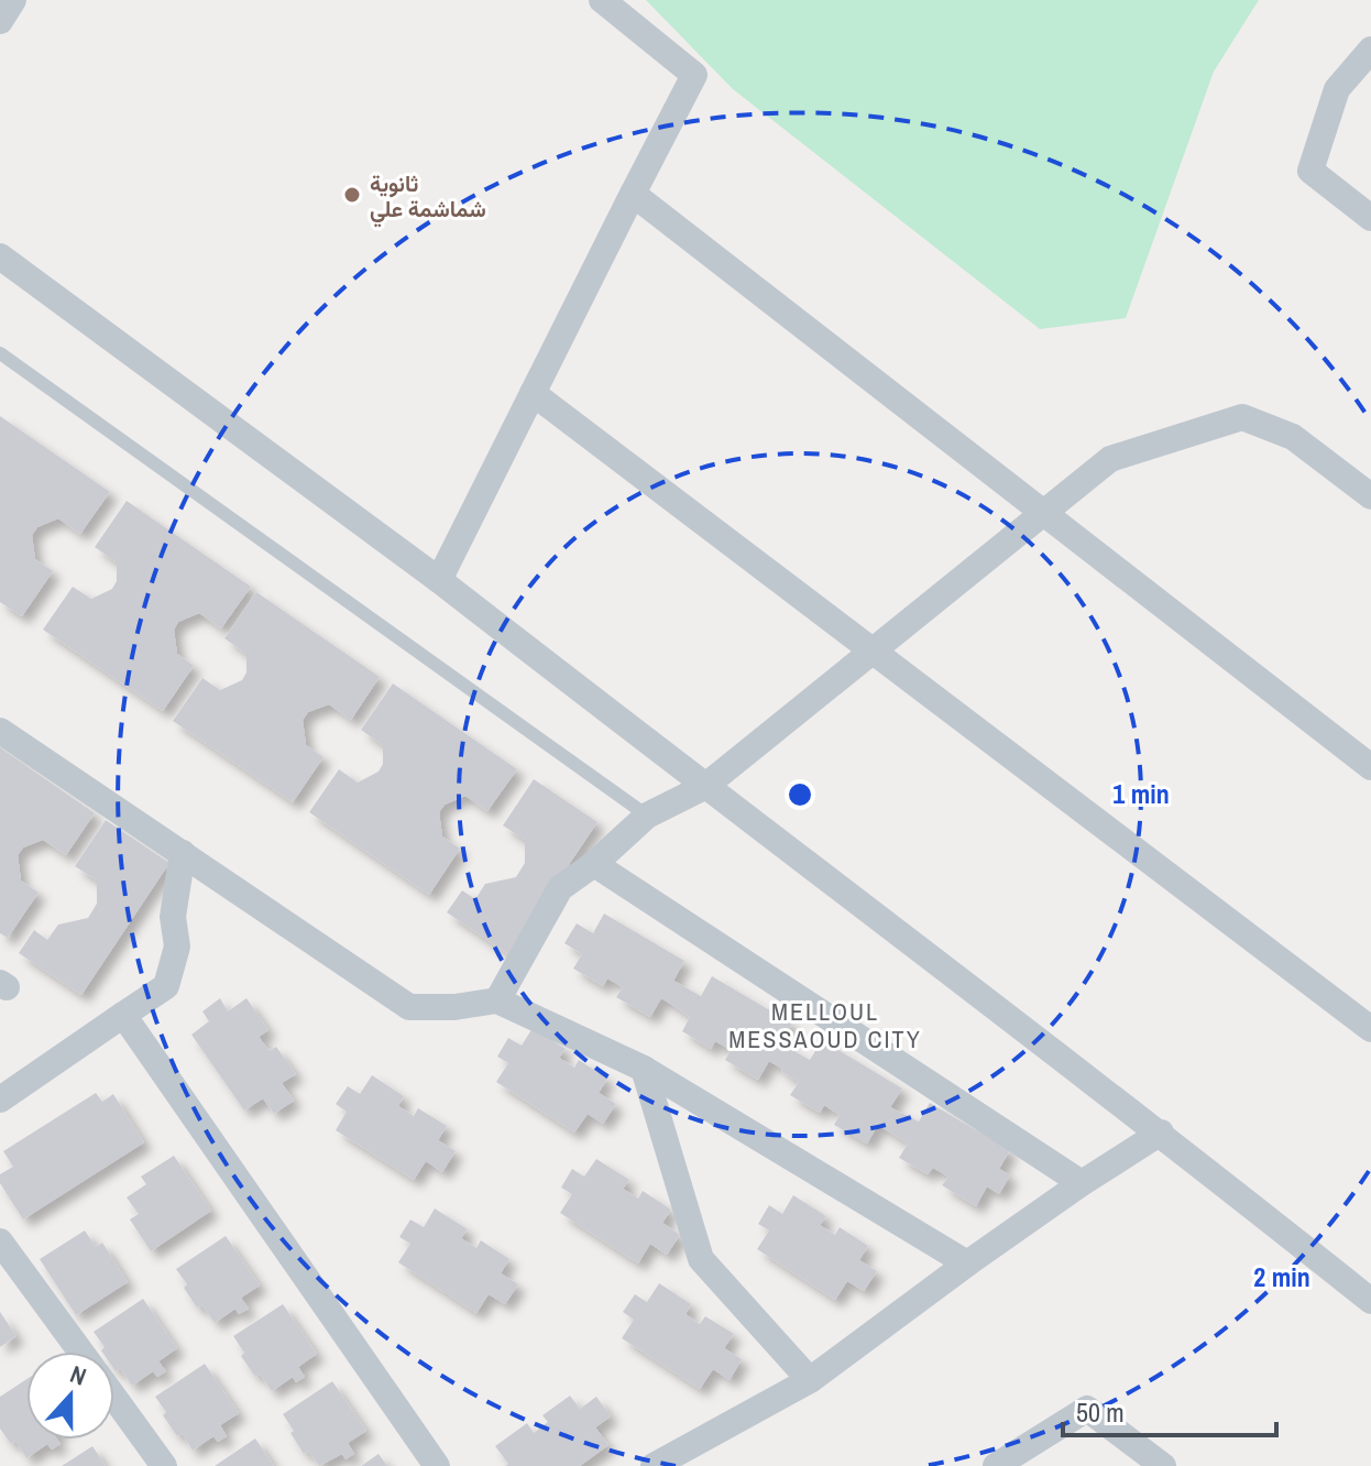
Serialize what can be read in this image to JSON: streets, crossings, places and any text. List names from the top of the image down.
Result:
{
  "districts": ["MELLOUL MESSAOUD CITY"],
  "places": ["ثانوية شماشمة علي"],
  "scale_bar": "50 m",
  "north": "top",
  "rings": ["1 min", "2 min"]
}
